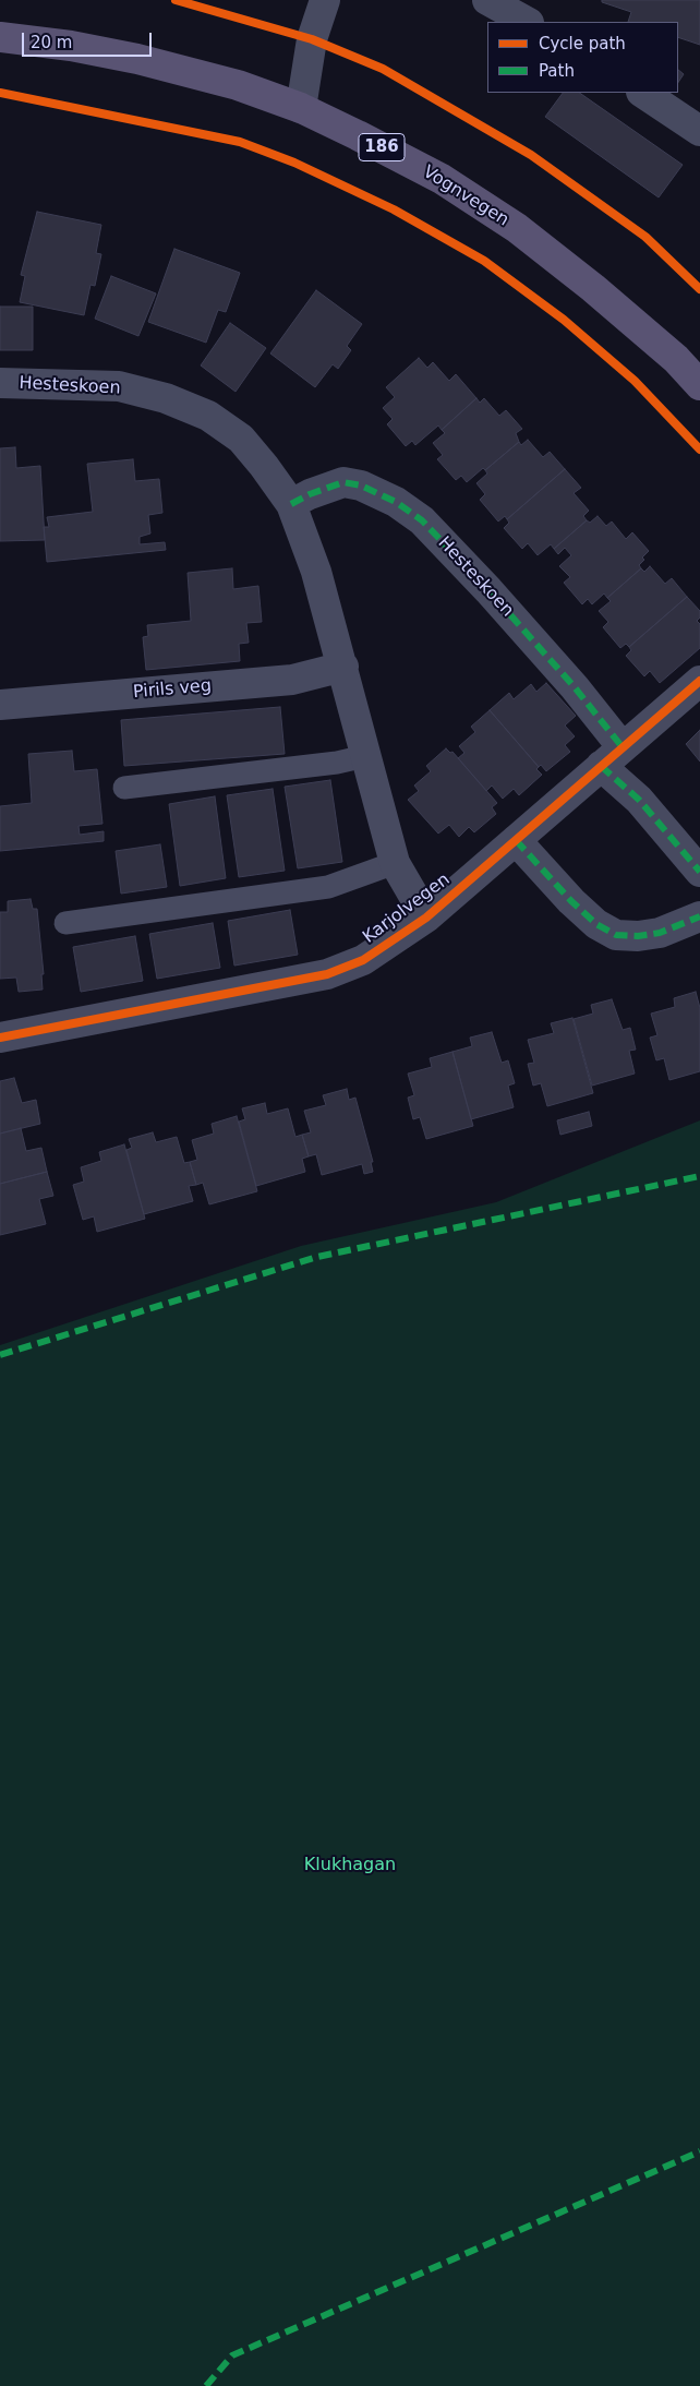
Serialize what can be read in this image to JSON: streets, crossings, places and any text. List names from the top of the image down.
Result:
{
  "streets": {
    "main road": ["186", "Vognvegen"],
    "street": ["Hesteskoen", "Pirils veg", "Karjolvegen"]
  },
  "crossings": [
    ["Hesteskoen", "Pirils veg"],
    ["Hesteskoen", "Karjolvegen"]
  ],
  "parks": ["Klukhagan"],
  "legend": ["Cycle path", "Path"],
  "scale_bar": "20 m"
}
